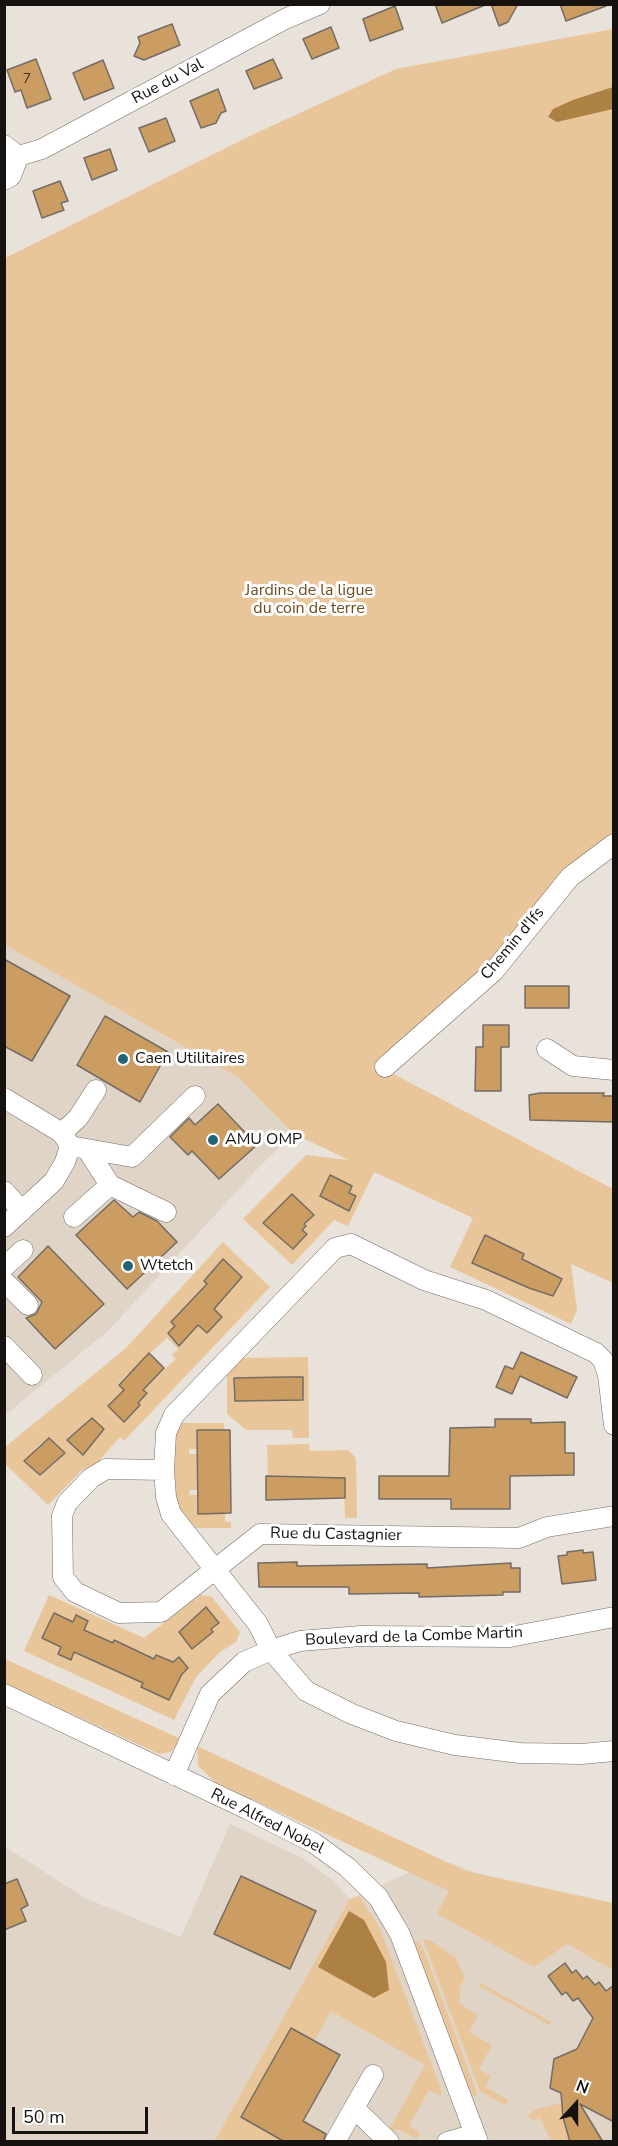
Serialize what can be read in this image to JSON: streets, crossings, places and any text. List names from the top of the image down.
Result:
{
  "streets": {
    "street": [
      "Rue du Val",
      "Chemin d'Ifs",
      "Rue du Castagnier",
      "Boulevard de la Combe Martin",
      "Rue Alfred Nobel"
    ]
  },
  "crossings": [
    ["Boulevard de la Combe Martin", "Rue Alfred Nobel"]
  ],
  "parks": ["Jardins de la ligue du coin de terre"],
  "places": ["Caen Utilitaires", "AMU OMP", "Wtetch"],
  "house_numbers": ["7"],
  "scale_bar": "50 m",
  "north": "top"
}
